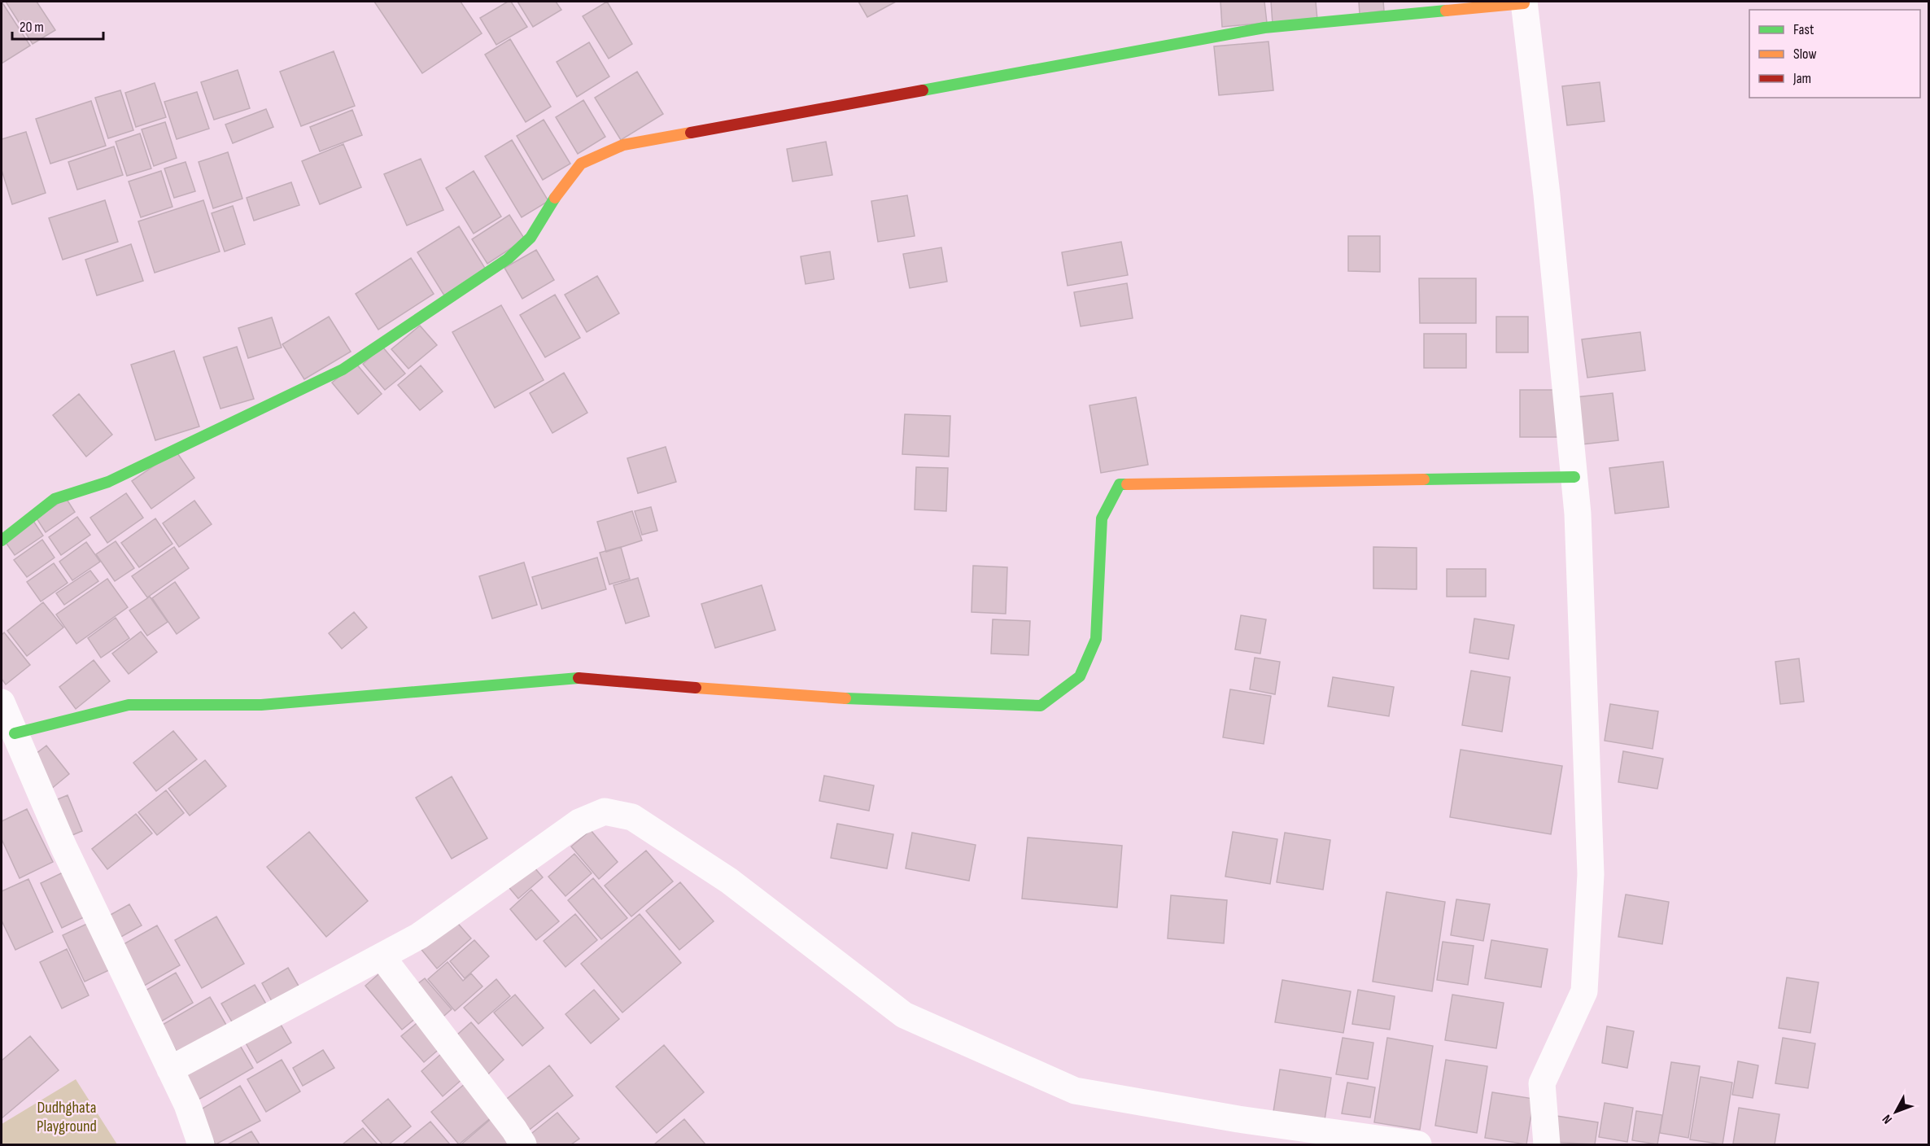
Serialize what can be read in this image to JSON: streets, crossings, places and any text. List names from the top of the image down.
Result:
{
  "parks": ["Dudhghata Playground"],
  "legend": ["Fast", "Slow", "Jam"],
  "scale_bar": "20 m",
  "north": "bottom left"
}
